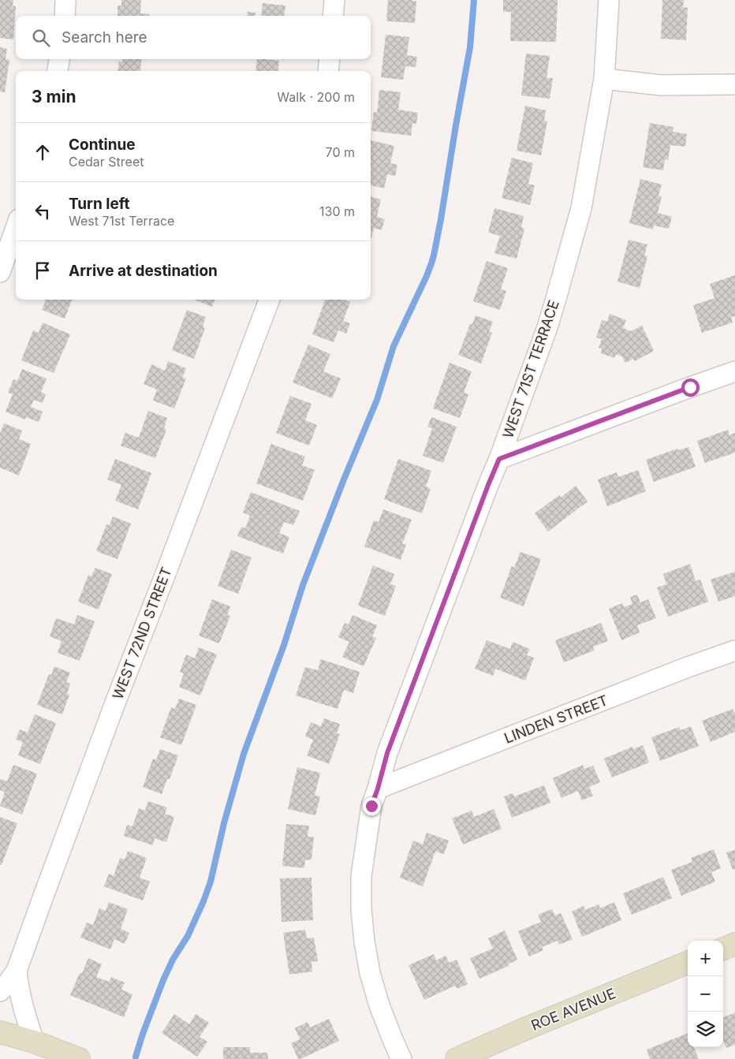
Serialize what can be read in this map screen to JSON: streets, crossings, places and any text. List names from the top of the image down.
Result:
{
  "streets": {
    "main road": ["ROE AVENUE"],
    "street": ["WEST 71ST TERRACE", "WEST 72ND STREET", "LINDEN STREET"]
  },
  "crossings": [
    ["WEST 71ST TERRACE", "LINDEN STREET"]
  ],
  "page": {
    "search": "Search here",
    "heading": ["3 min", "Walk · 200 m"],
    "list": [
      ["Continue", "Cedar Street", "70 m"],
      ["Turn left", "West 71st Terrace", "130 m"],
      "Arrive at destination"
    ],
    "map_buttons": ["+", "−"]
  }
}
